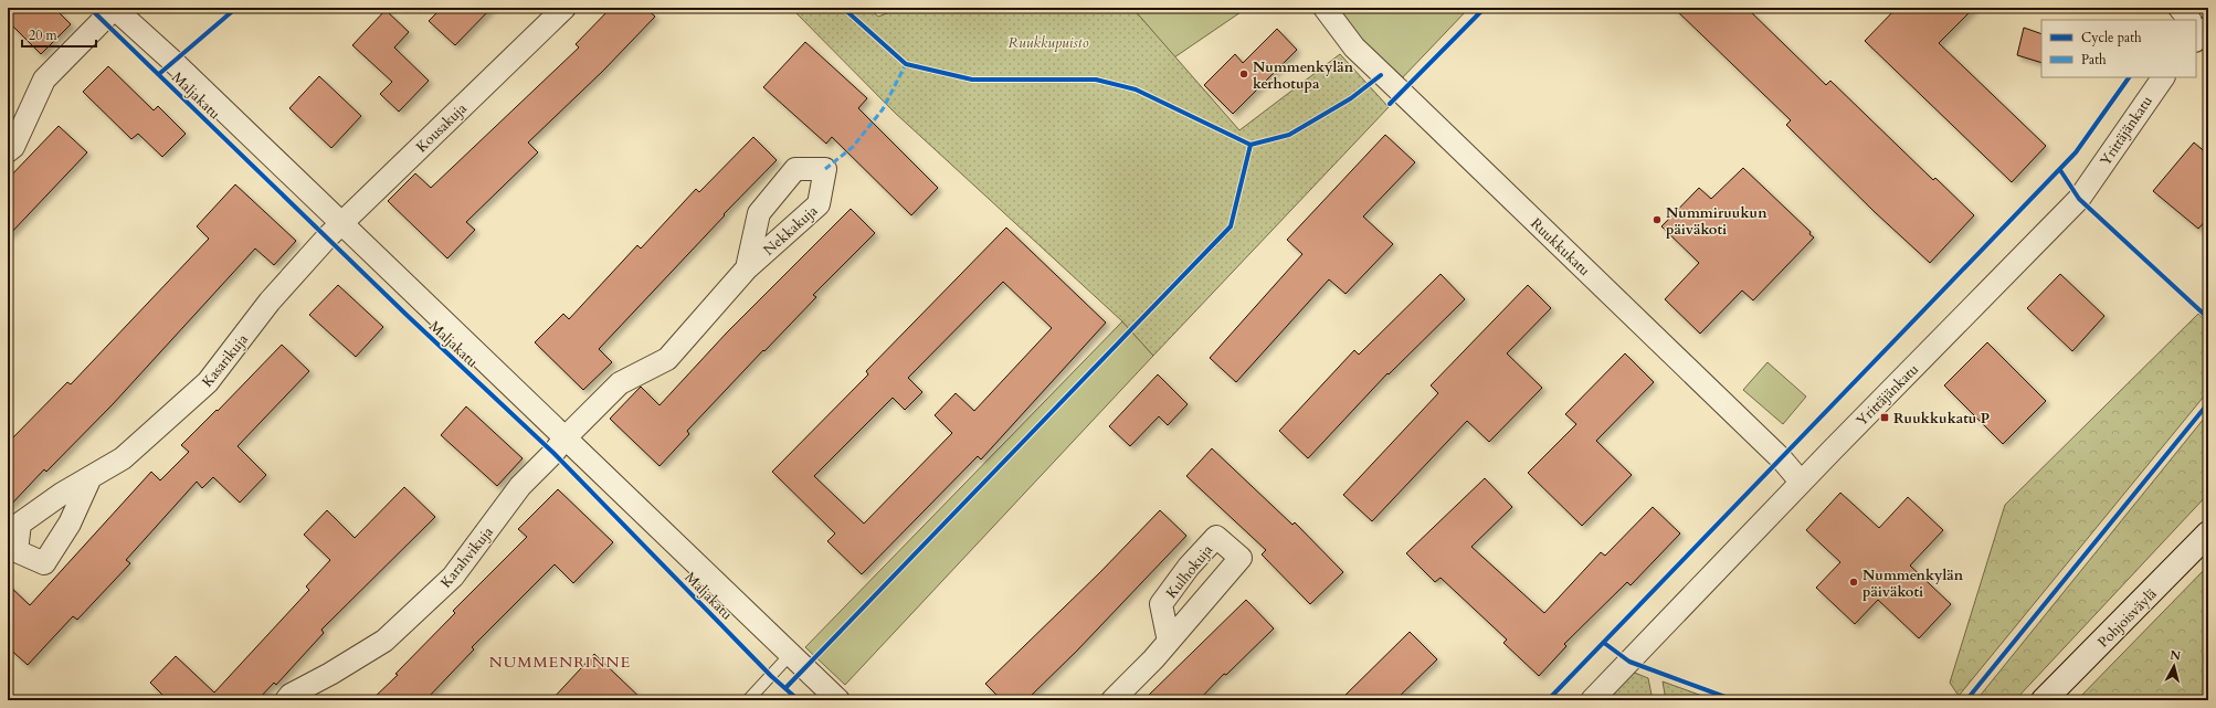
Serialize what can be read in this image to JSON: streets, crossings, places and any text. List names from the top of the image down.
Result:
{
  "streets": {
    "street": [
      "Maljakatu",
      "Kousakuja",
      "Yrittäjänkatu",
      "Ruukkukatu",
      "Kasarikuja",
      "Karahvikuja",
      "Pohjoisväylä"
    ]
  },
  "crossings": [
    ["Maljakatu", "Kousakuja"],
    ["Maljakatu", "Kasarikuja"],
    ["Maljakatu", "Karahvikuja"],
    ["Kousakuja", "Kasarikuja"],
    ["Yrittäjänkatu", "Ruukkukatu"]
  ],
  "districts": ["NUMMENRINNE"],
  "parks": ["Ruukkupuisto"],
  "places": {
    "other": ["Nummenkylän kerhotupa", "Nummiruukun päiväkoti", "Nummenkylän päiväkoti"],
    "transit": ["Ruukkukatu P"]
  },
  "legend": ["Cycle path", "Path"],
  "scale_bar": "20 m",
  "north": "top"
}
